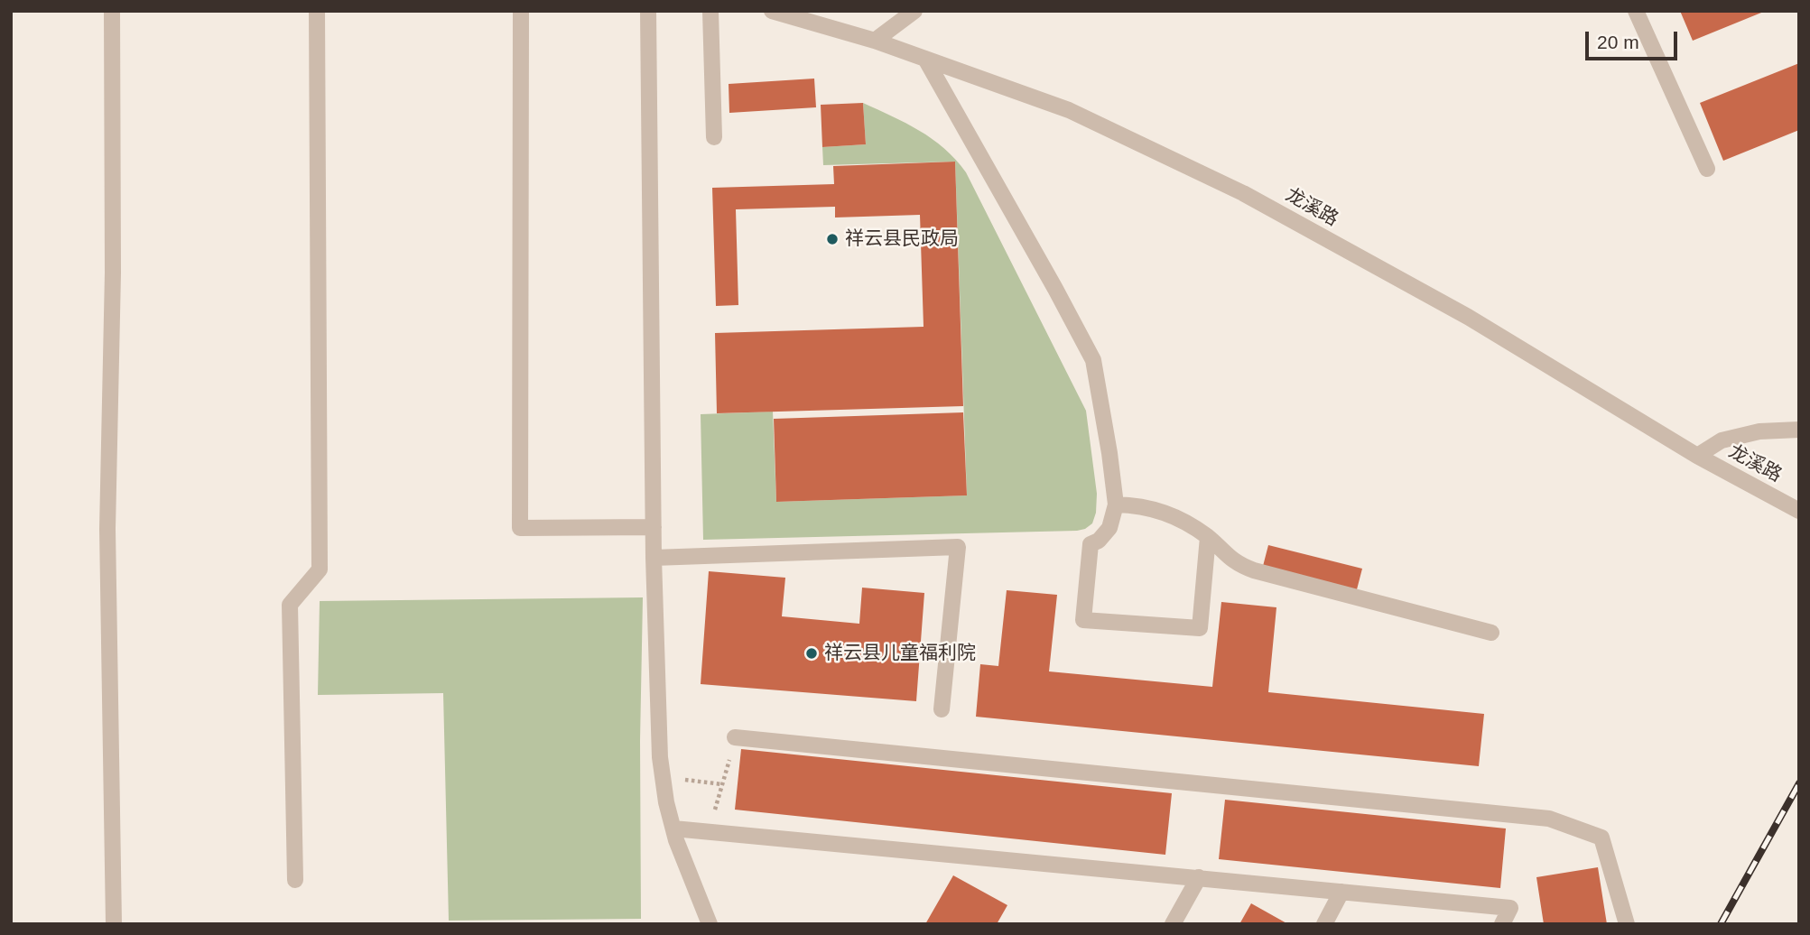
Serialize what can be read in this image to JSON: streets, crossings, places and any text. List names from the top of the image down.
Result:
{
  "streets": {
    "street": ["龙溪路"]
  },
  "places": ["祥云县民政局", "祥云县儿童福利院"],
  "scale_bar": "20 m"
}
